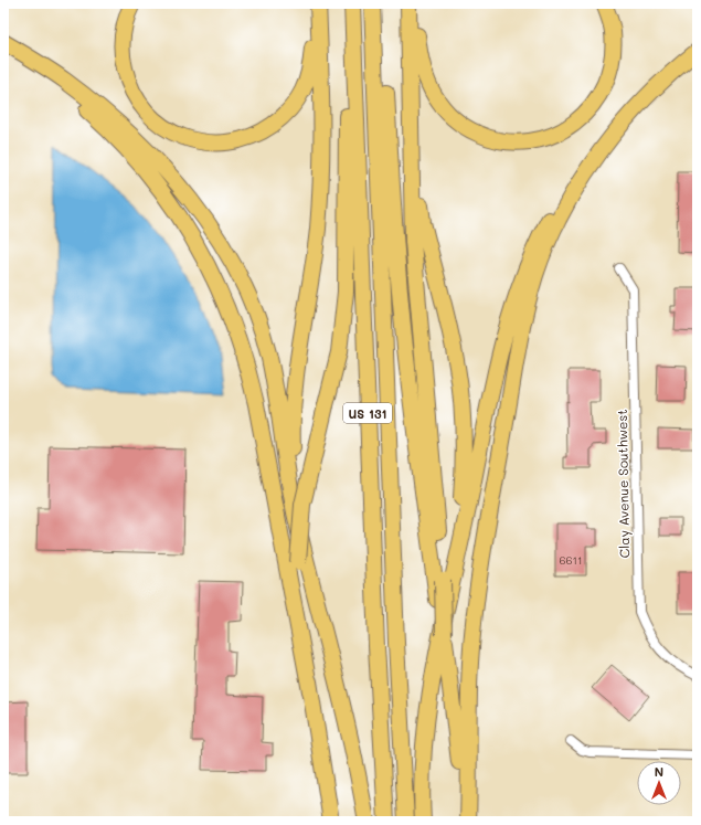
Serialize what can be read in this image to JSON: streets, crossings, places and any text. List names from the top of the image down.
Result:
{
  "streets": {
    "highway": ["US 131"],
    "street": ["Clay Avenue Southwest"]
  },
  "house_numbers": ["6611"],
  "north": "top"
}
